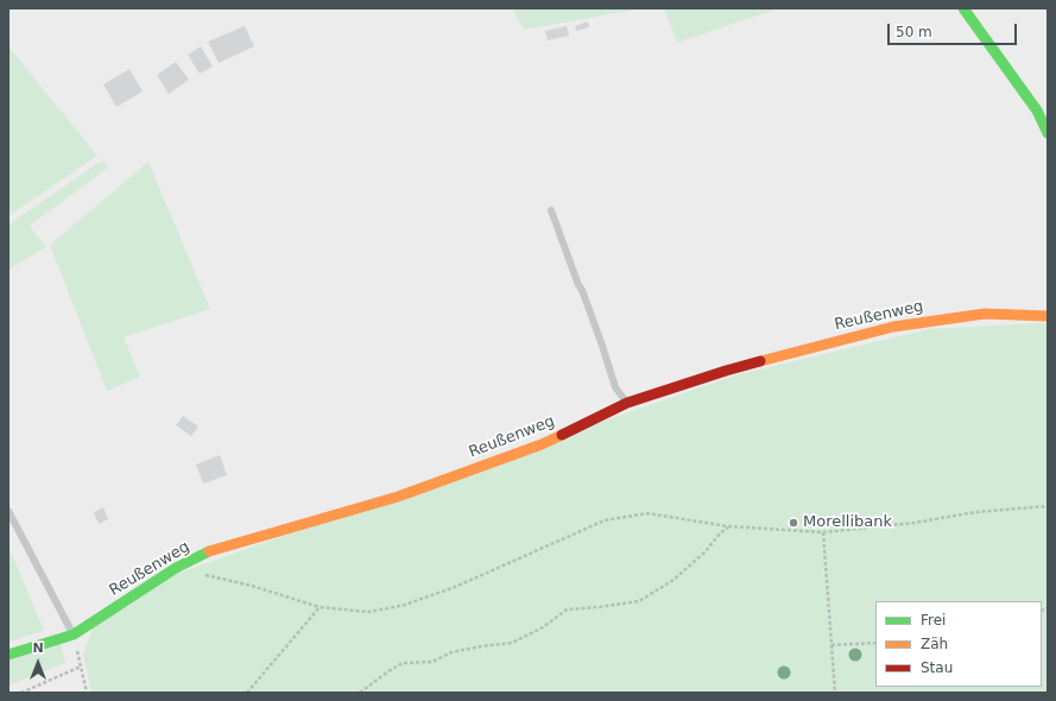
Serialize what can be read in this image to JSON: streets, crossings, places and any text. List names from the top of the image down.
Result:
{
  "streets": {
    "street": ["Reußenweg"]
  },
  "places": ["Morellibank"],
  "legend": ["Frei", "Zäh", "Stau"],
  "scale_bar": "50 m",
  "north": "top"
}
